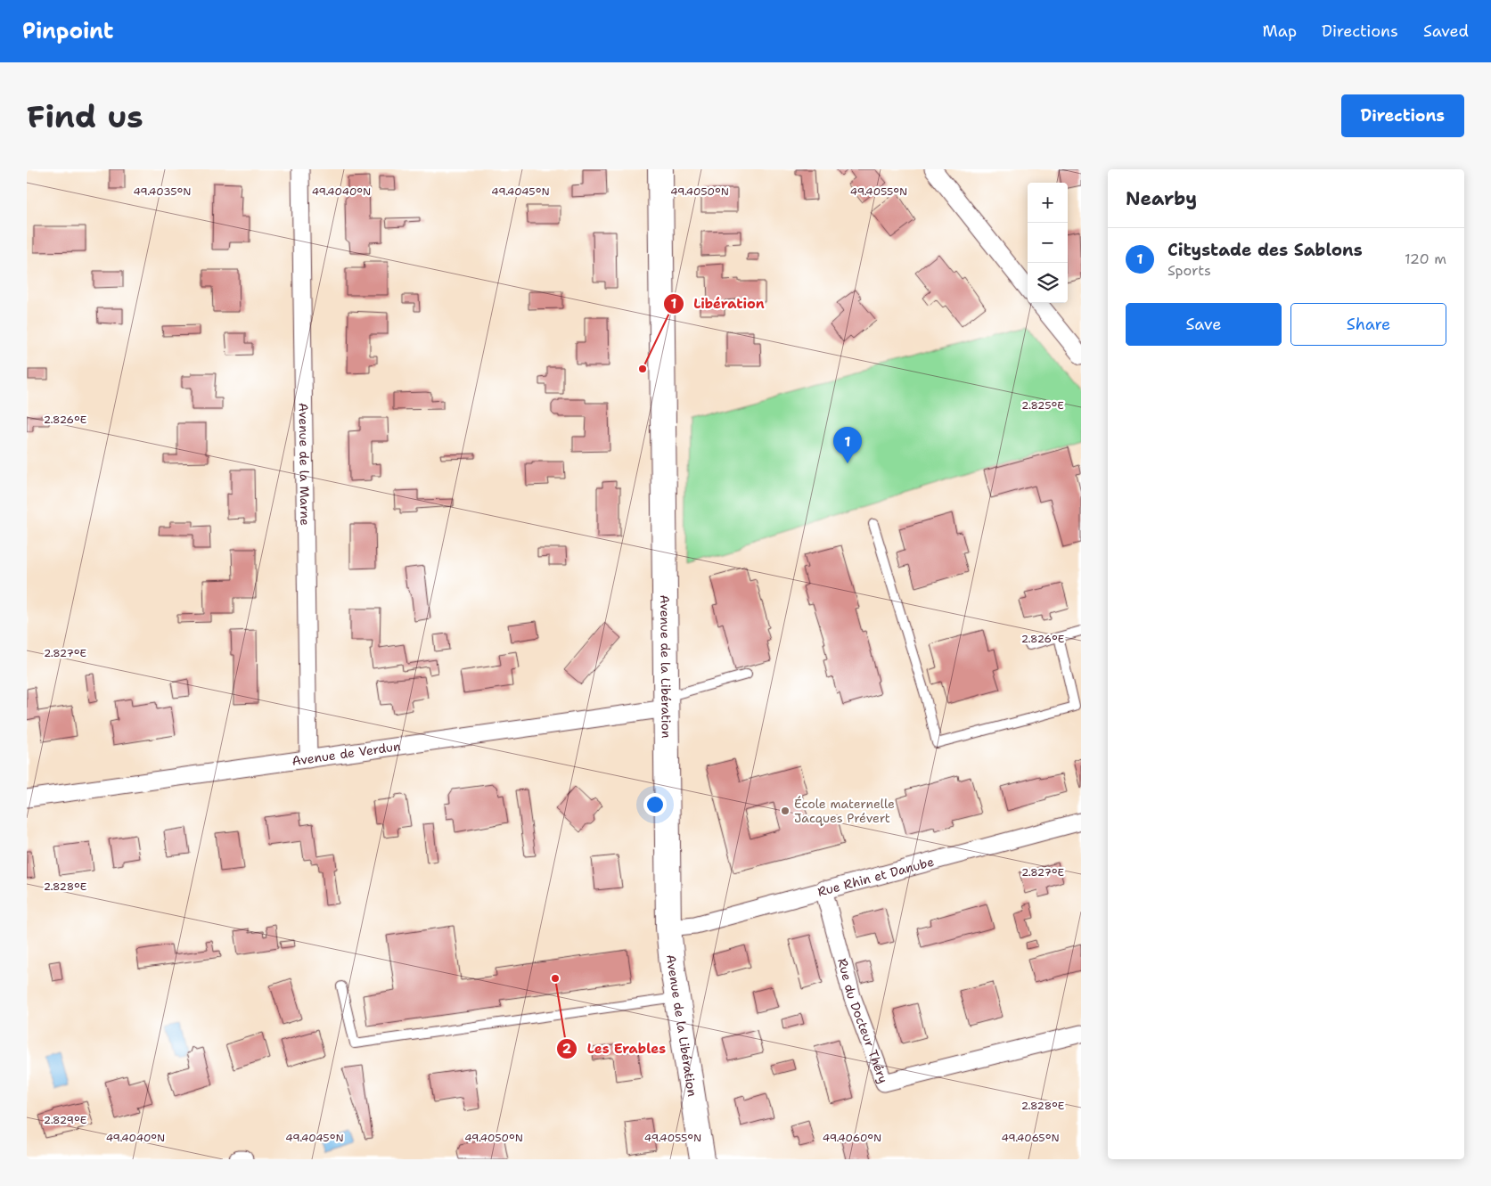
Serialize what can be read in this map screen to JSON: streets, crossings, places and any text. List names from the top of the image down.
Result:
{
  "streets": {
    "street": [
      "Avenue de la Marne",
      "Avenue de la Libération",
      "Avenue de Verdun",
      "Rue Rhin et Danube",
      "Rue du Docteur Théry"
    ]
  },
  "crossings": [
    ["Avenue de la Marne", "Avenue de Verdun"],
    ["Avenue de la Libération", "Avenue de Verdun"],
    ["Avenue de la Libération", "Rue Rhin et Danube"],
    ["Rue Rhin et Danube", "Rue du Docteur Théry"]
  ],
  "places": ["Libération", "École maternelle Jacques Prévert", "Les Erables"],
  "page": {
    "header": "Pinpoint",
    "nav": ["Map", "Directions", "Saved"],
    "buttons": [
      "Directions",
      ["Save", "Share"]
    ],
    "title": "Find us",
    "heading": "Nearby",
    "map_buttons": ["+", "−"],
    "list": [
      {
        "mark": "1",
        "name": "Citystade des Sablons",
        "note": "Sports",
        "value": "120 m"
      }
    ],
    "pins": "1"
  },
  "coordinates": [
    "49.4035°N",
    "49.4040°N",
    "49.4045°N",
    "49.4050°N",
    "49.4055°N",
    "2.825°E",
    "2.826°E",
    "2.827°E",
    "2.828°E",
    "2.829°E",
    "49.4060°N",
    "49.4065°N"
  ]
}
